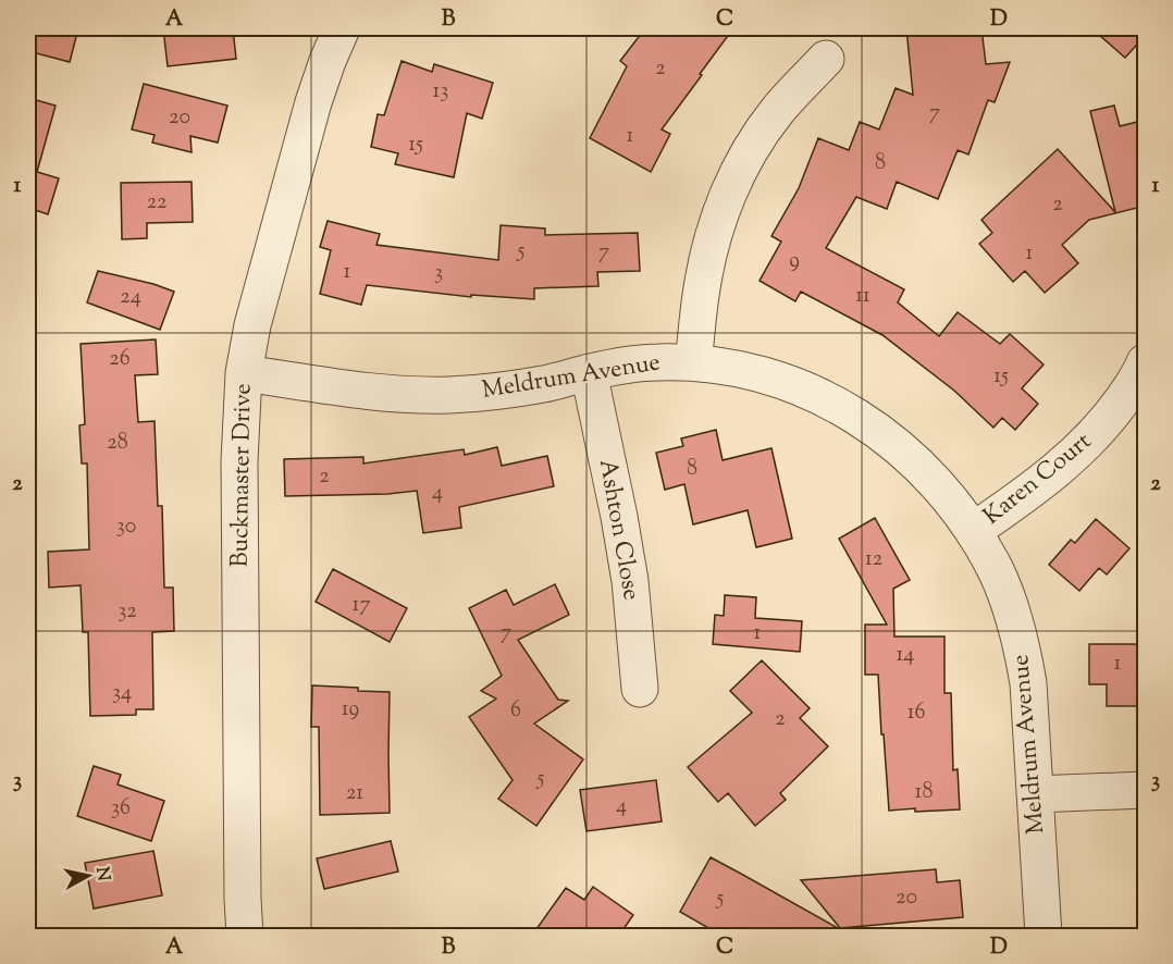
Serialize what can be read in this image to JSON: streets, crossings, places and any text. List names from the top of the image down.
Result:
{
  "streets": {
    "street": [
      "Meldrum Avenue",
      "Buckmaster Drive",
      "Karen Court",
      "Ashton Close"
    ]
  },
  "crossings": [
    ["Meldrum Avenue", "Buckmaster Drive"],
    ["Meldrum Avenue", "Karen Court"],
    ["Meldrum Avenue", "Ashton Close"]
  ],
  "house_numbers": [
    "2",
    "13",
    "7",
    "20",
    "1",
    "15",
    "8",
    "22",
    "2",
    "5",
    "7",
    "1",
    "9",
    "1",
    "3",
    "11",
    "24",
    "26",
    "15",
    "28",
    "8",
    "2",
    "4",
    "30",
    "12",
    "17",
    "32",
    "7",
    "1",
    "14",
    "1",
    "34",
    "19",
    "6",
    "16",
    "2",
    "5",
    "18",
    "21",
    "4",
    "36",
    "20",
    "5"
  ],
  "north": "right",
  "grid": {
    "columns": [
      "A",
      "B",
      "C",
      "D"
    ],
    "rows": ["1", "2", "3"]
  }
}
